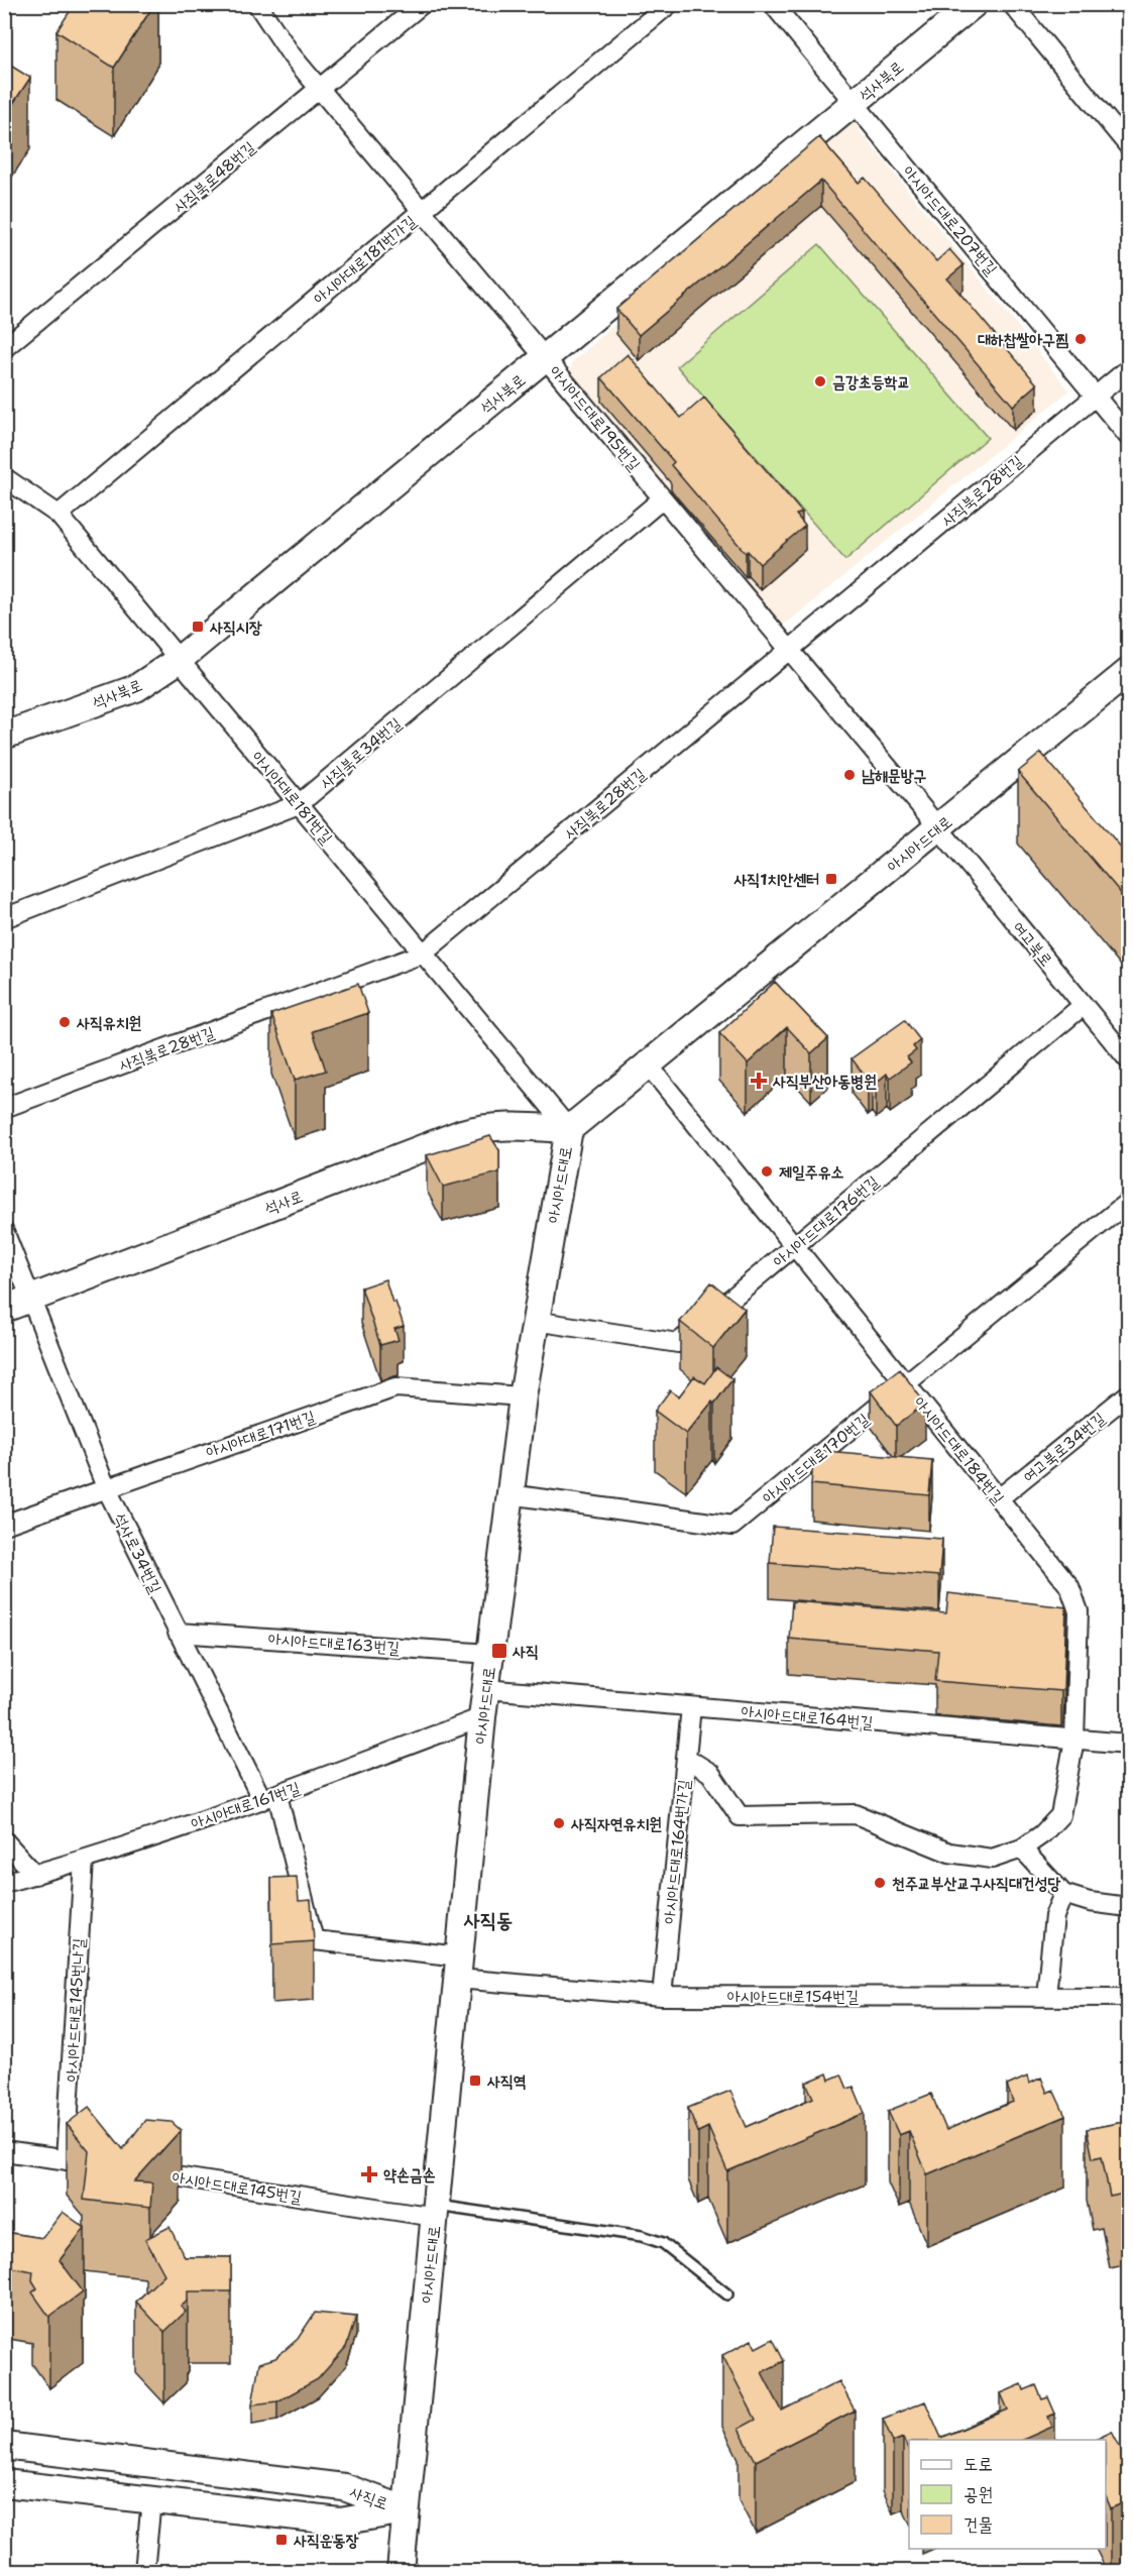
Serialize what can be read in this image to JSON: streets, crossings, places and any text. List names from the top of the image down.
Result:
{
  "streets": {
    "main road": [
      "석사북로",
      "아시아드대로",
      "석사로",
      "사직로"
    ],
    "street": [
      "사직북로48번길",
      "아시아드대로207번길",
      "아시아대로181번가길",
      "아시아드대로195번길",
      "사직북로28번길",
      "사직북로34번길",
      "아시아대로181번길",
      "여고북로",
      "아시아드대로176번길",
      "아시아대로171번길",
      "여고북로34번길",
      "아시아드대로184번길",
      "아시아드대로170번길",
      "석사로34번길",
      "아시아드대로163번길",
      "아시아드대로164번길",
      "아시아대로161번길",
      "아시아드대로164번가길",
      "아시아드대로154번길",
      "아시아드대로145번나길",
      "아시아드대로145번길"
    ]
  },
  "crossings": [
    ["석사북로", "아시아드대로207번길"],
    ["석사북로", "아시아드대로195번길"],
    ["석사북로", "아시아대로181번길"],
    ["사직북로48번길", "아시아드대로195번길"],
    ["아시아드대로207번길", "사직북로28번길"],
    ["아시아대로181번가길", "아시아드대로195번길"],
    ["아시아대로181번가길", "아시아대로181번길"],
    ["아시아드대로195번길", "사직북로28번길"],
    ["아시아드대로195번길", "사직북로34번길"],
    ["아시아드대로195번길", "아시아드대로"],
    ["아시아드대로195번길", "여고북로"],
    ["사직북로28번길", "아시아대로181번길"],
    ["사직북로34번길", "아시아대로181번길"],
    ["아시아대로181번길", "아시아드대로"],
    ["아시아대로181번길", "석사로"],
    ["아시아드대로", "여고북로"],
    ["아시아드대로", "석사로"],
    ["아시아드대로", "아시아드대로176번길"],
    ["아시아드대로", "아시아대로171번길"],
    ["아시아드대로", "아시아드대로184번길"],
    ["아시아드대로", "아시아드대로170번길"],
    ["아시아드대로", "석사로34번길"],
    ["아시아드대로", "아시아드대로163번길"],
    ["아시아드대로", "아시아드대로164번길"],
    ["아시아드대로", "아시아대로161번길"],
    ["아시아드대로", "아시아드대로154번길"],
    ["아시아드대로", "아시아드대로145번길"],
    ["아시아드대로", "사직로"],
    ["여고북로", "아시아드대로176번길"],
    ["석사로", "석사로34번길"],
    ["아시아드대로176번길", "아시아드대로184번길"],
    ["아시아대로171번길", "석사로34번길"],
    ["여고북로34번길", "아시아드대로184번길"],
    ["아시아드대로184번길", "아시아드대로170번길"],
    ["아시아드대로184번길", "아시아드대로164번길"],
    ["석사로34번길", "아시아드대로163번길"],
    ["석사로34번길", "아시아대로161번길"],
    ["석사로34번길", "아시아드대로154번길"],
    ["아시아드대로164번길", "아시아드대로164번가길"],
    ["아시아대로161번길", "아시아드대로145번나길"],
    ["아시아드대로164번가길", "아시아드대로154번길"]
  ],
  "districts": ["사직동"],
  "places": {
    "other": [
      "대하찹쌀아구찜",
      "금강초등학교",
      "남해문방구",
      "사직유치원",
      "제일주유소",
      "사직자연유치원",
      "천주교부산교구사직대건성당"
    ],
    "transit": [
      "사직시장",
      "사직1치안센터",
      "사직",
      "사직역",
      "사직운동장"
    ],
    "health": ["사직부산아동병원", "약손금손"]
  },
  "legend": ["도로", "공원", "건물"]
}
